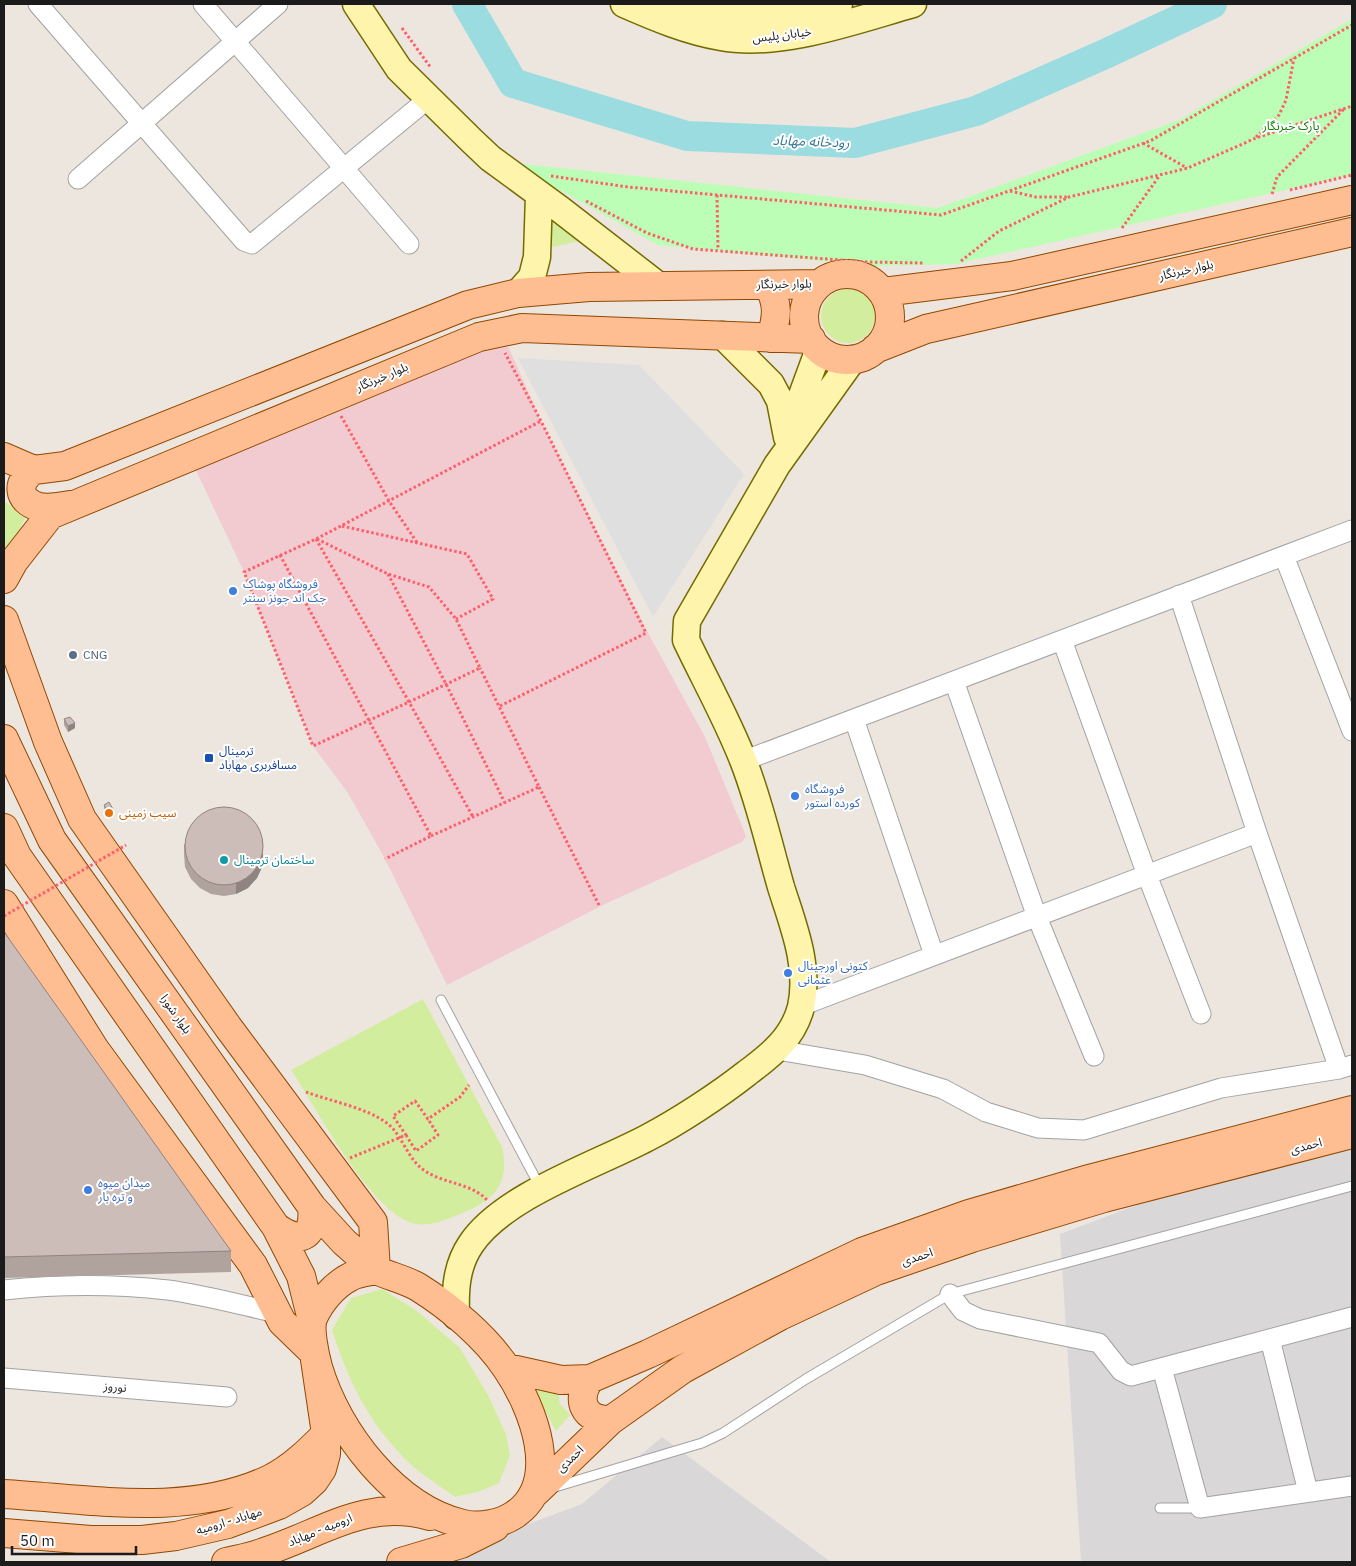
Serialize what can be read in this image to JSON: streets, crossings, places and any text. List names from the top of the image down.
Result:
{
  "streets": {
    "main road": [
      "خیابان پلیس",
      "بلوار خبرنگار",
      "بلوار شورا",
      "احمدی",
      "مهاباد - ارومیه",
      "ارومیه - مهاباد"
    ],
    "street": ["نوروز"]
  },
  "crossings": [
    ["بلوار شورا", "احمدی"]
  ],
  "water": ["رودخانه مهاباد"],
  "parks": ["پارک خبرنگار"],
  "places": {
    "other": [
      "فروشگاه پوشاک جک اند جونز سنتر",
      "CNG",
      "فروشگاه کورده استور",
      "سیب زمینی",
      "ساختمان ترمینال",
      "کتونی اورجینال عثمانی",
      "میدان میوه و تره بار"
    ],
    "transit": ["ترمینال مسافربری مهاباد"]
  },
  "scale_bar": "50 m"
}
